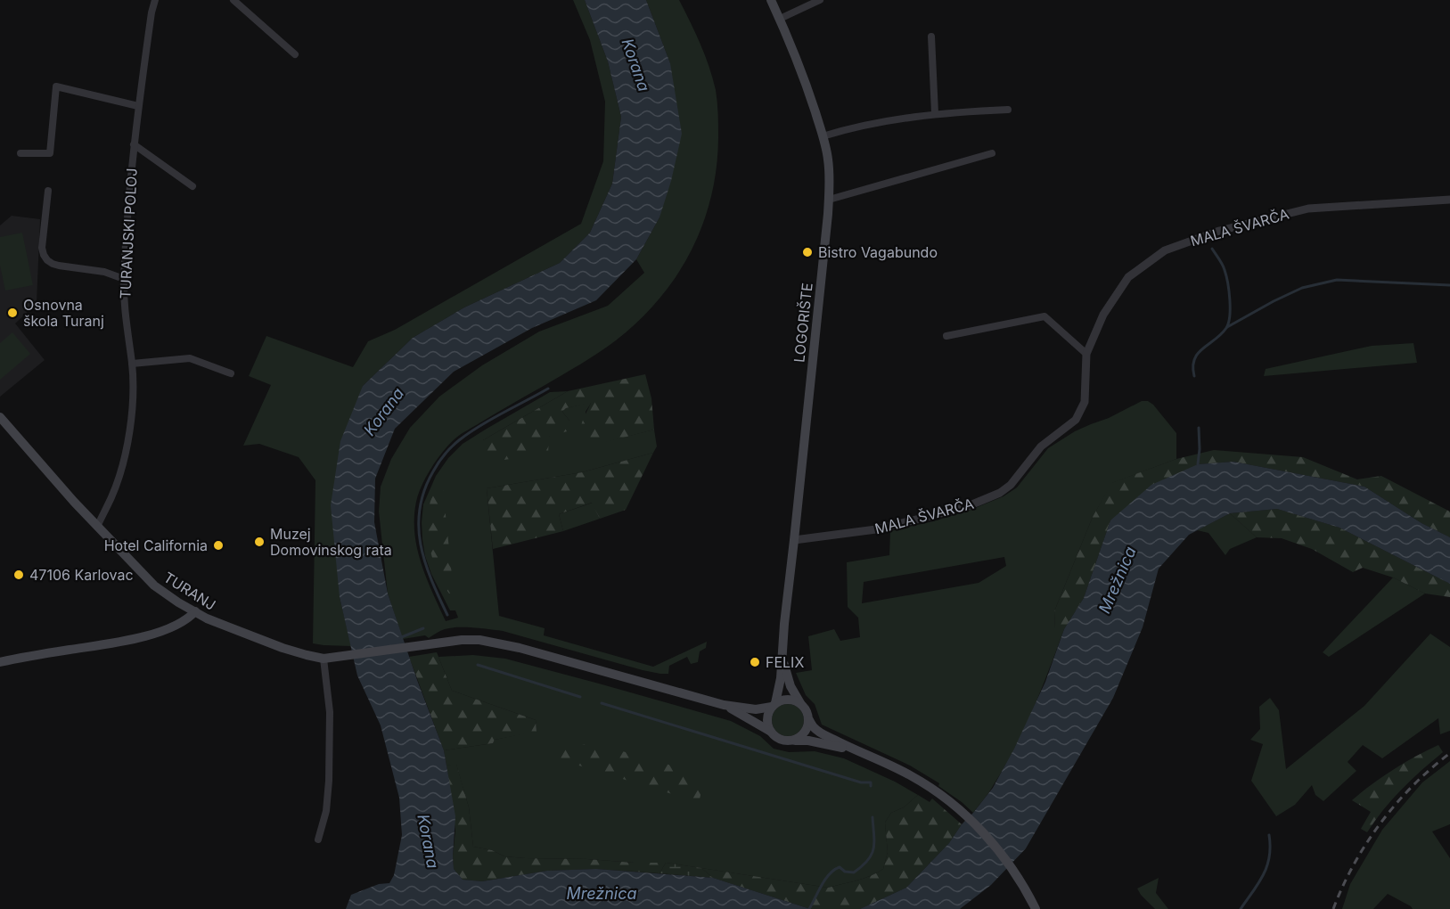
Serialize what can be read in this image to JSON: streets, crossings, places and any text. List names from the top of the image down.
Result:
{
  "streets": {
    "main road": ["LOGORIŠTE", "TURANJ"],
    "street": ["MALA ŠVARČA", "TURANJSKI POLOJ"]
  },
  "crossings": [
    ["MALA ŠVARČA", "LOGORIŠTE"],
    ["TURANJSKI POLOJ", "TURANJ"]
  ],
  "water": ["Korana", "Mrežnica"],
  "places": [
    "Bistro Vagabundo",
    "Osnovna škola Turanj",
    "Muzej Domovinskog rata",
    "Hotel California",
    "47106 Karlovac",
    "FELIX"
  ]
}
